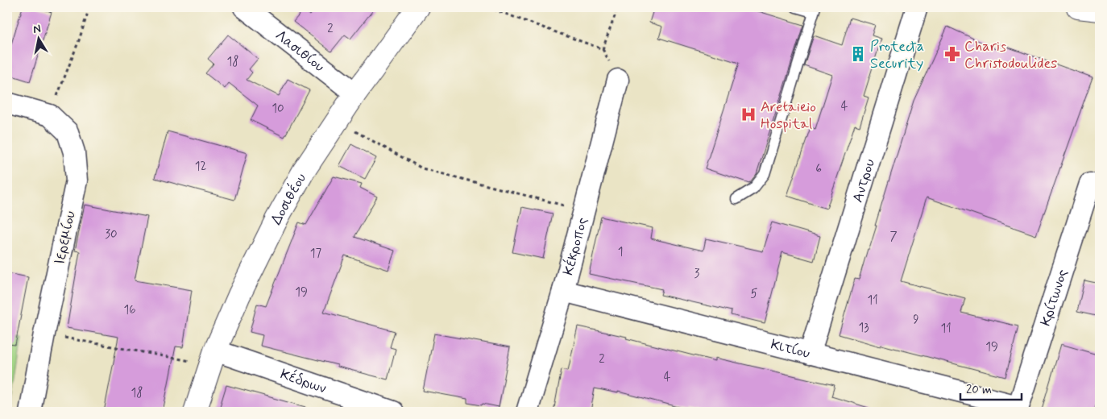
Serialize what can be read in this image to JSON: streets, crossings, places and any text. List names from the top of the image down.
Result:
{
  "streets": {
    "street": [
      "Λασιθίου",
      "Αντρου",
      "Δοσιθέου",
      "Ιερεμίου",
      "Κέκροπος",
      "Κρίτωνος",
      "Κιτίου",
      "Κέδρων"
    ]
  },
  "crossings": [
    ["Λασιθίου", "Δοσιθέου"],
    ["Αντρου", "Κιτίου"],
    ["Δοσιθέου", "Κέδρων"],
    ["Κέκροπος", "Κιτίου"],
    ["Κρίτωνος", "Κιτίου"]
  ],
  "places": {
    "building": ["Protecta Security"],
    "pharmacy": ["Charis Christodoulides"],
    "hospital": ["Aretaieio Hospital"]
  },
  "house_numbers": [
    "2",
    "18",
    "4",
    "10",
    "12",
    "6",
    "30",
    "7",
    "1",
    "17",
    "3",
    "19",
    "5",
    "11",
    "16",
    "9",
    "13",
    "11",
    "19",
    "2",
    "4",
    "18"
  ],
  "scale_bar": "20 m",
  "north": "top"
}
